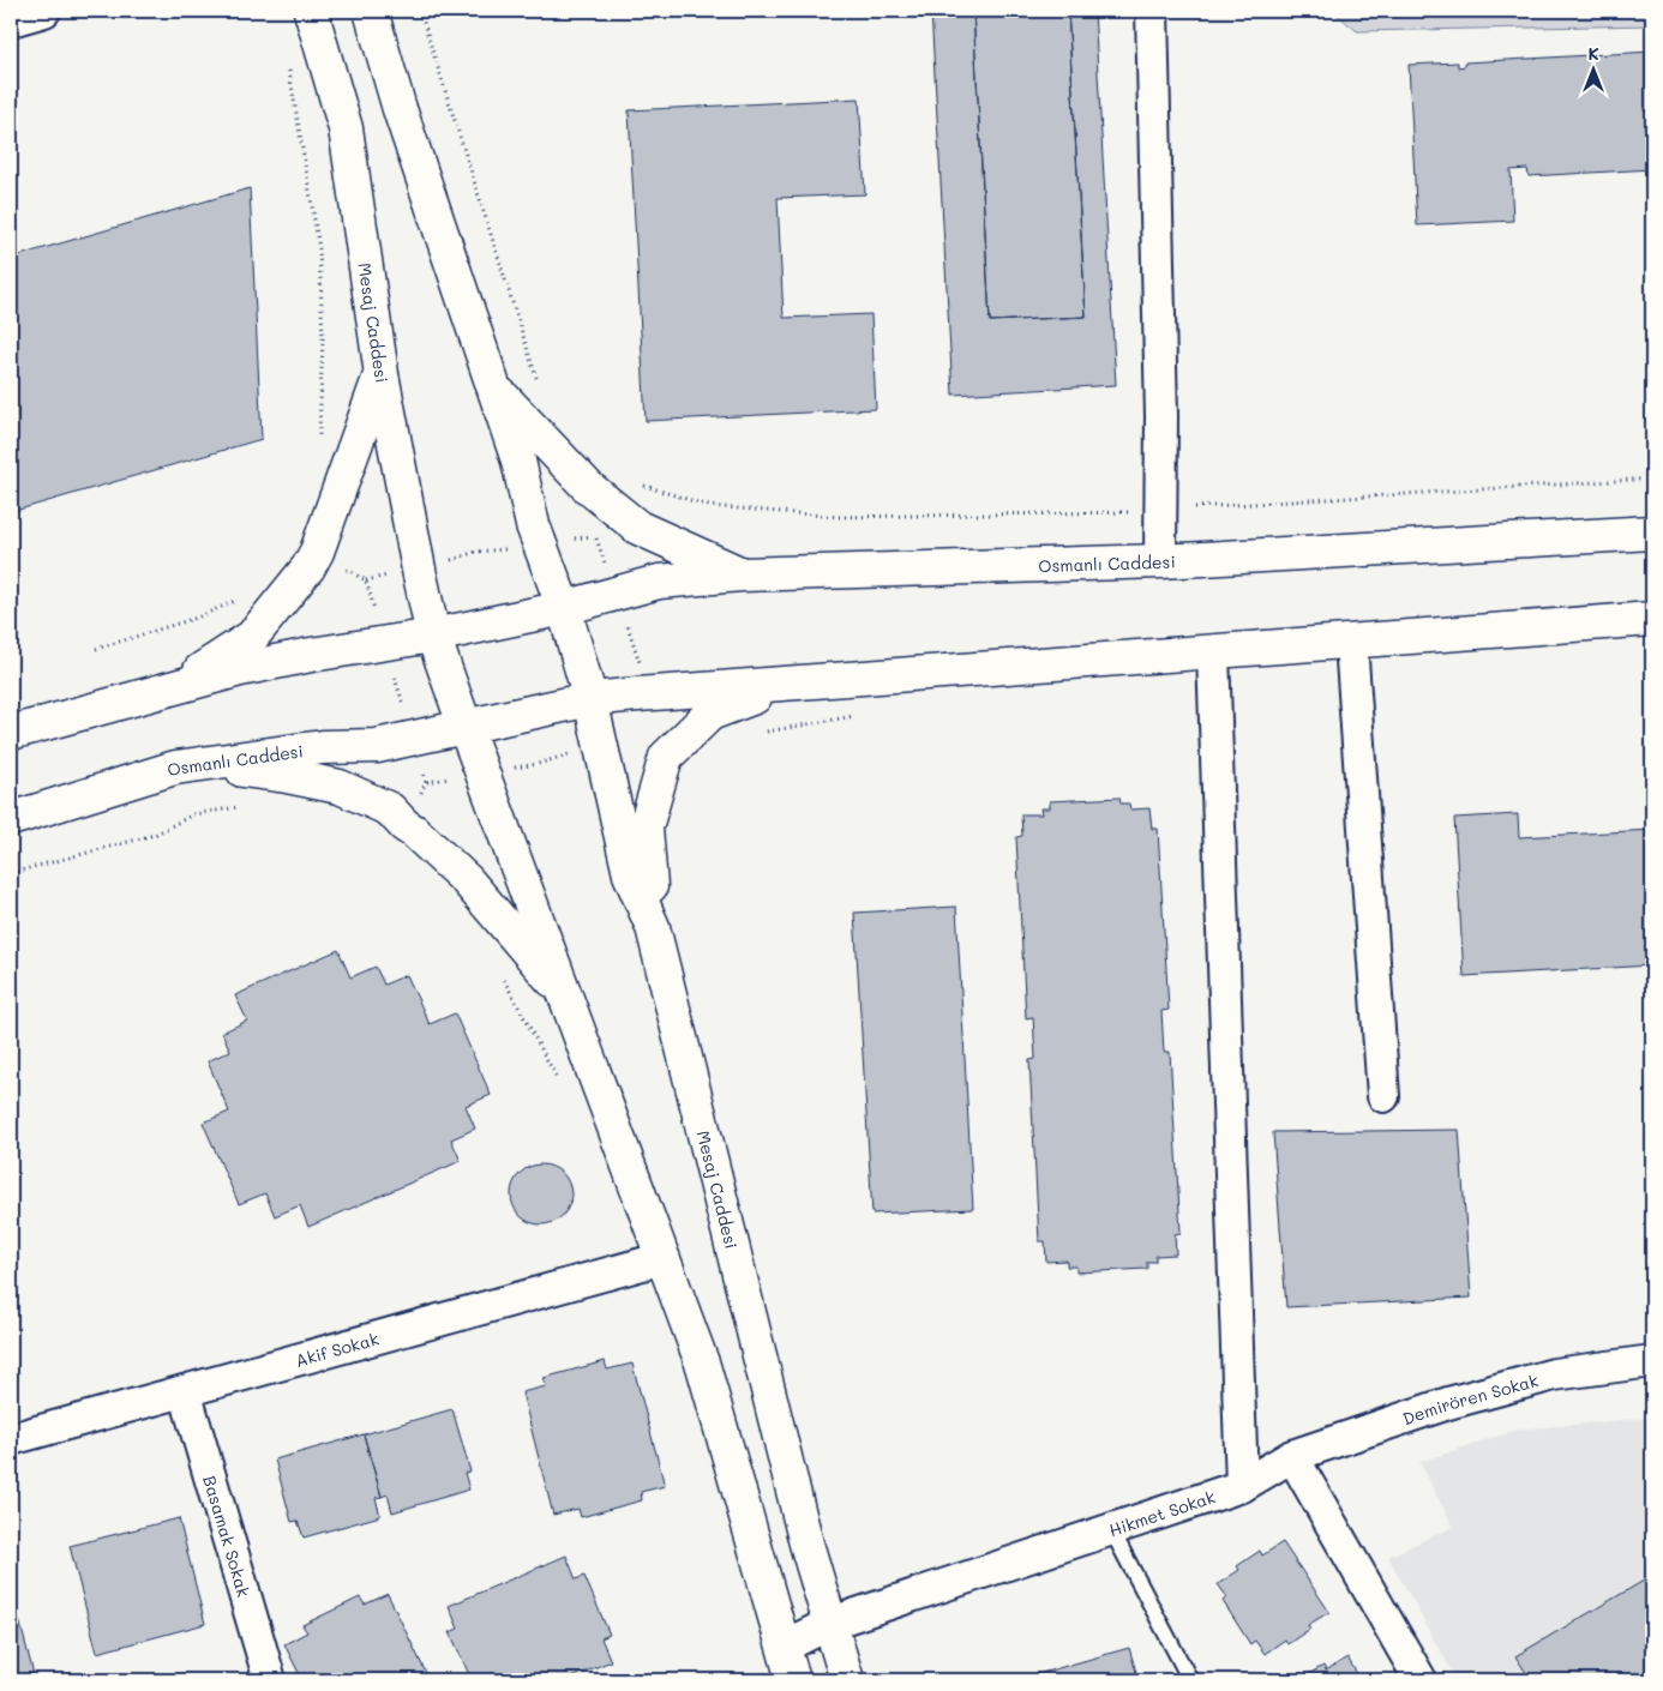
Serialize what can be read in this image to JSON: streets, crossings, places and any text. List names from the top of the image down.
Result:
{
  "streets": {
    "street": [
      "Mesaj Caddesi",
      "Osmanlı Caddesi",
      "Akif Sokak",
      "Demirören Sokak",
      "Hikmet Sokak",
      "Basamak Sokak"
    ]
  },
  "crossings": [
    ["Mesaj Caddesi", "Osmanlı Caddesi"],
    ["Mesaj Caddesi", "Hikmet Sokak"],
    ["Akif Sokak", "Basamak Sokak"],
    ["Demirören Sokak", "Hikmet Sokak"]
  ],
  "north": "top"
}
